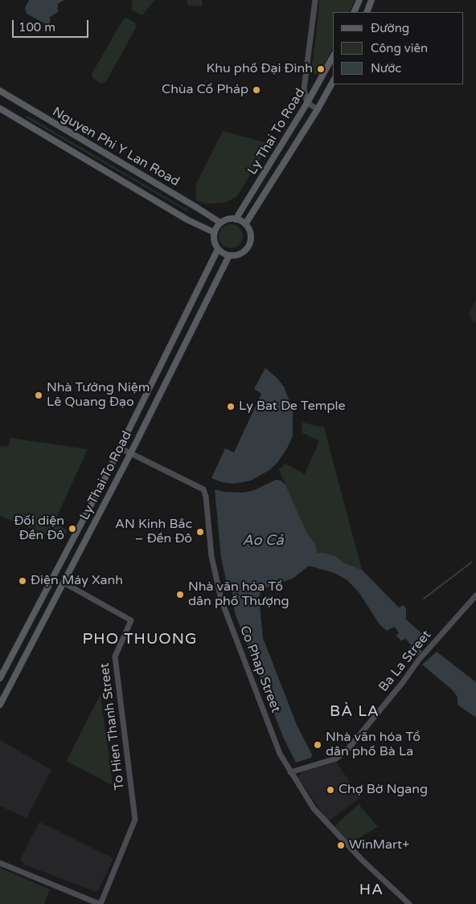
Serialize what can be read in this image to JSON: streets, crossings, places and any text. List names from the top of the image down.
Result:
{
  "streets": {
    "main road": ["Ly Thai To Road", "Nguyen Phi Y Lan Road"],
    "street": ["Ba La Street", "Co Phap Street", "To Hien Thanh Street"]
  },
  "crossings": [
    ["Ly Thai To Road", "Nguyen Phi Y Lan Road"],
    ["Ly Thai To Road", "Co Phap Street"],
    ["Ly Thai To Road", "To Hien Thanh Street"],
    ["Ba La Street", "Co Phap Street"]
  ],
  "districts": ["PHO THUONG", "BÀ LA", "HA"],
  "water": ["Ao Cả"],
  "places": [
    "Khu phố Đại Đình",
    "Chùa Cổ Pháp",
    "Nhà Tưởng Niệm Lê Quang Đạo",
    "Ly Bat De Temple",
    "Đối diện Đền Đô",
    "AN Kinh Bắc – Đền Đô",
    "Điện Máy Xanh",
    "Nhà văn hóa Tổ dân phố Thượng",
    "Nhà văn hóa Tổ dân phố Bà La",
    "Chợ Bờ Ngang",
    "WinMart+"
  ],
  "legend": ["Đường", "Công viên", "Nước"],
  "scale_bar": "100 m"
}
